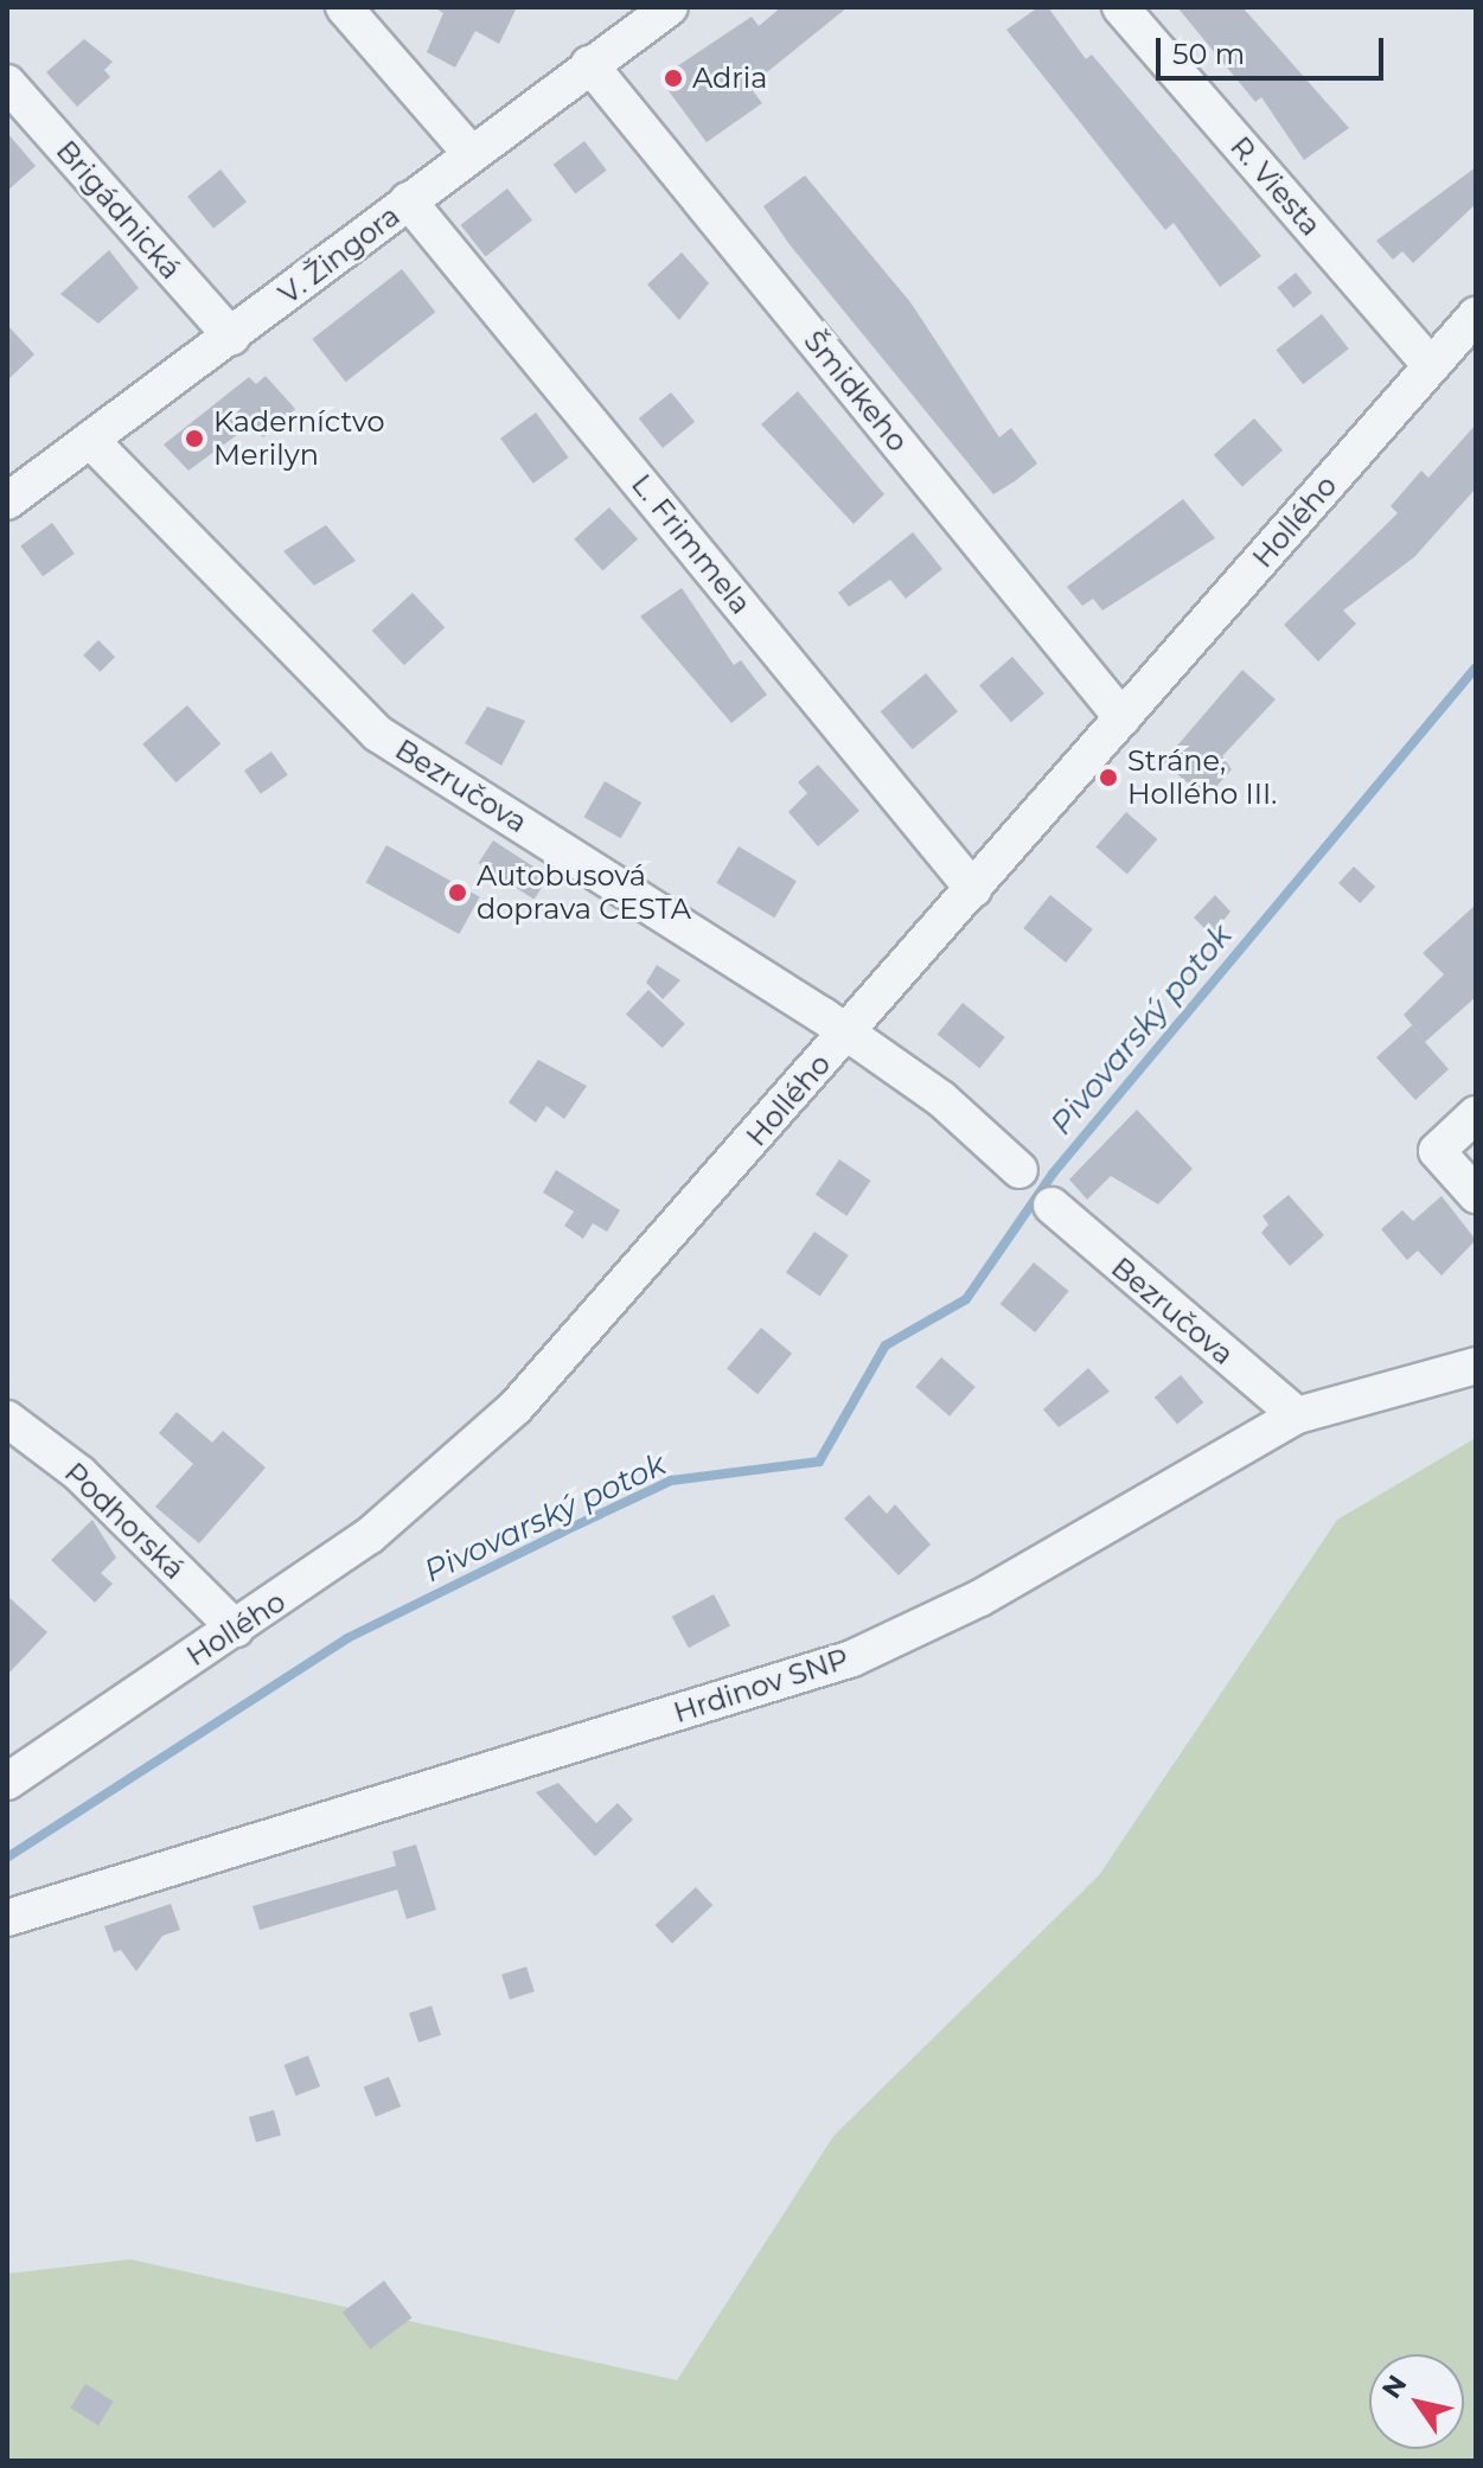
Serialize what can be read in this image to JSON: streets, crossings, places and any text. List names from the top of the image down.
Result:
{
  "streets": {
    "street": [
      "R. Viesta",
      "Brigádnická",
      "V. Žingora",
      "Šmidkeho",
      "Hollého",
      "L. Frimmela",
      "Bezručova",
      "Podhorská",
      "Hrdinov SNP"
    ]
  },
  "crossings": [
    ["R. Viesta", "Hollého"],
    ["Brigádnická", "V. Žingora"],
    ["V. Žingora", "Šmidkeho"],
    ["V. Žingora", "L. Frimmela"],
    ["V. Žingora", "Bezručova"],
    ["Šmidkeho", "Hollého"],
    ["Hollého", "L. Frimmela"],
    ["Hollého", "Bezručova"],
    ["Hollého", "Podhorská"],
    ["Bezručova", "Hrdinov SNP"]
  ],
  "water": ["Pivovarský potok"],
  "places": [
    "Adria",
    "Kaderníctvo Merilyn",
    "Stráne, Hollého III.",
    "Autobusová doprava CESTA"
  ],
  "scale_bar": "50 m",
  "north": "top left"
}
